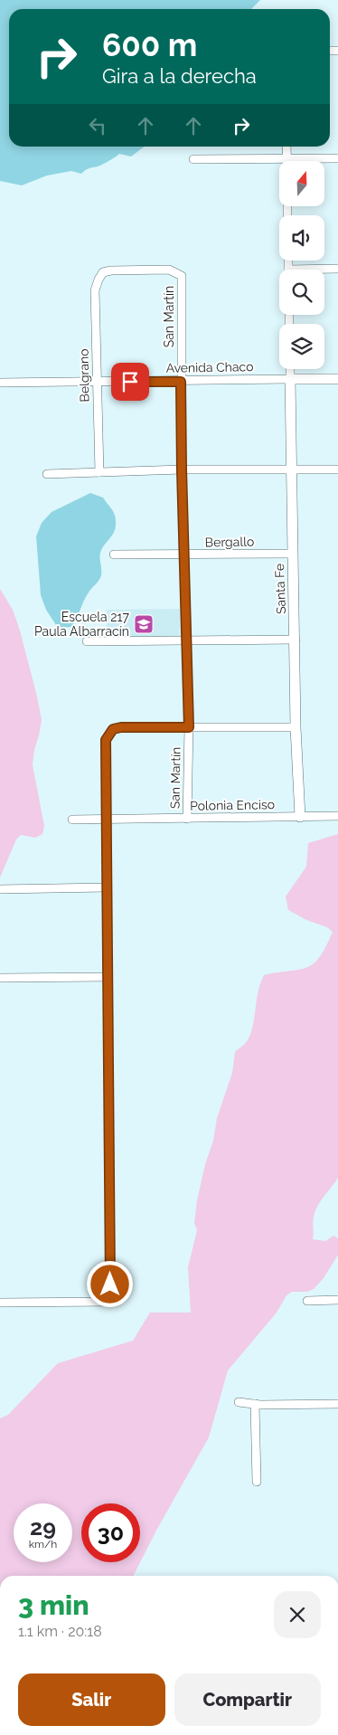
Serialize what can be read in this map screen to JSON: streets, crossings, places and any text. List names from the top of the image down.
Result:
{
  "streets": {
    "main road": ["Avenida Chaco", "Santa Fe"],
    "street": [
      "San Martín",
      "Belgrano",
      "Bergallo",
      "Polonia Enciso"
    ]
  },
  "crossings": [
    ["San Martín", "Avenida Chaco"],
    ["San Martín", "Belgrano"],
    ["San Martín", "Bergallo"],
    ["San Martín", "Polonia Enciso"],
    ["Avenida Chaco", "Belgrano"],
    ["Avenida Chaco", "Santa Fe"],
    ["Bergallo", "Santa Fe"],
    ["Santa Fe", "Polonia Enciso"]
  ],
  "places": {
    "school or university": ["Escuela 217 Paula Albarracín"]
  },
  "north": "top",
  "page": {
    "turn": ["600 m", "Gira a la derecha"],
    "speed": "29 km/h",
    "limit": "30",
    "heading": ["3 min", "1.1 km · 20:18"],
    "buttons": ["Salir", "Compartir"]
  }
}
